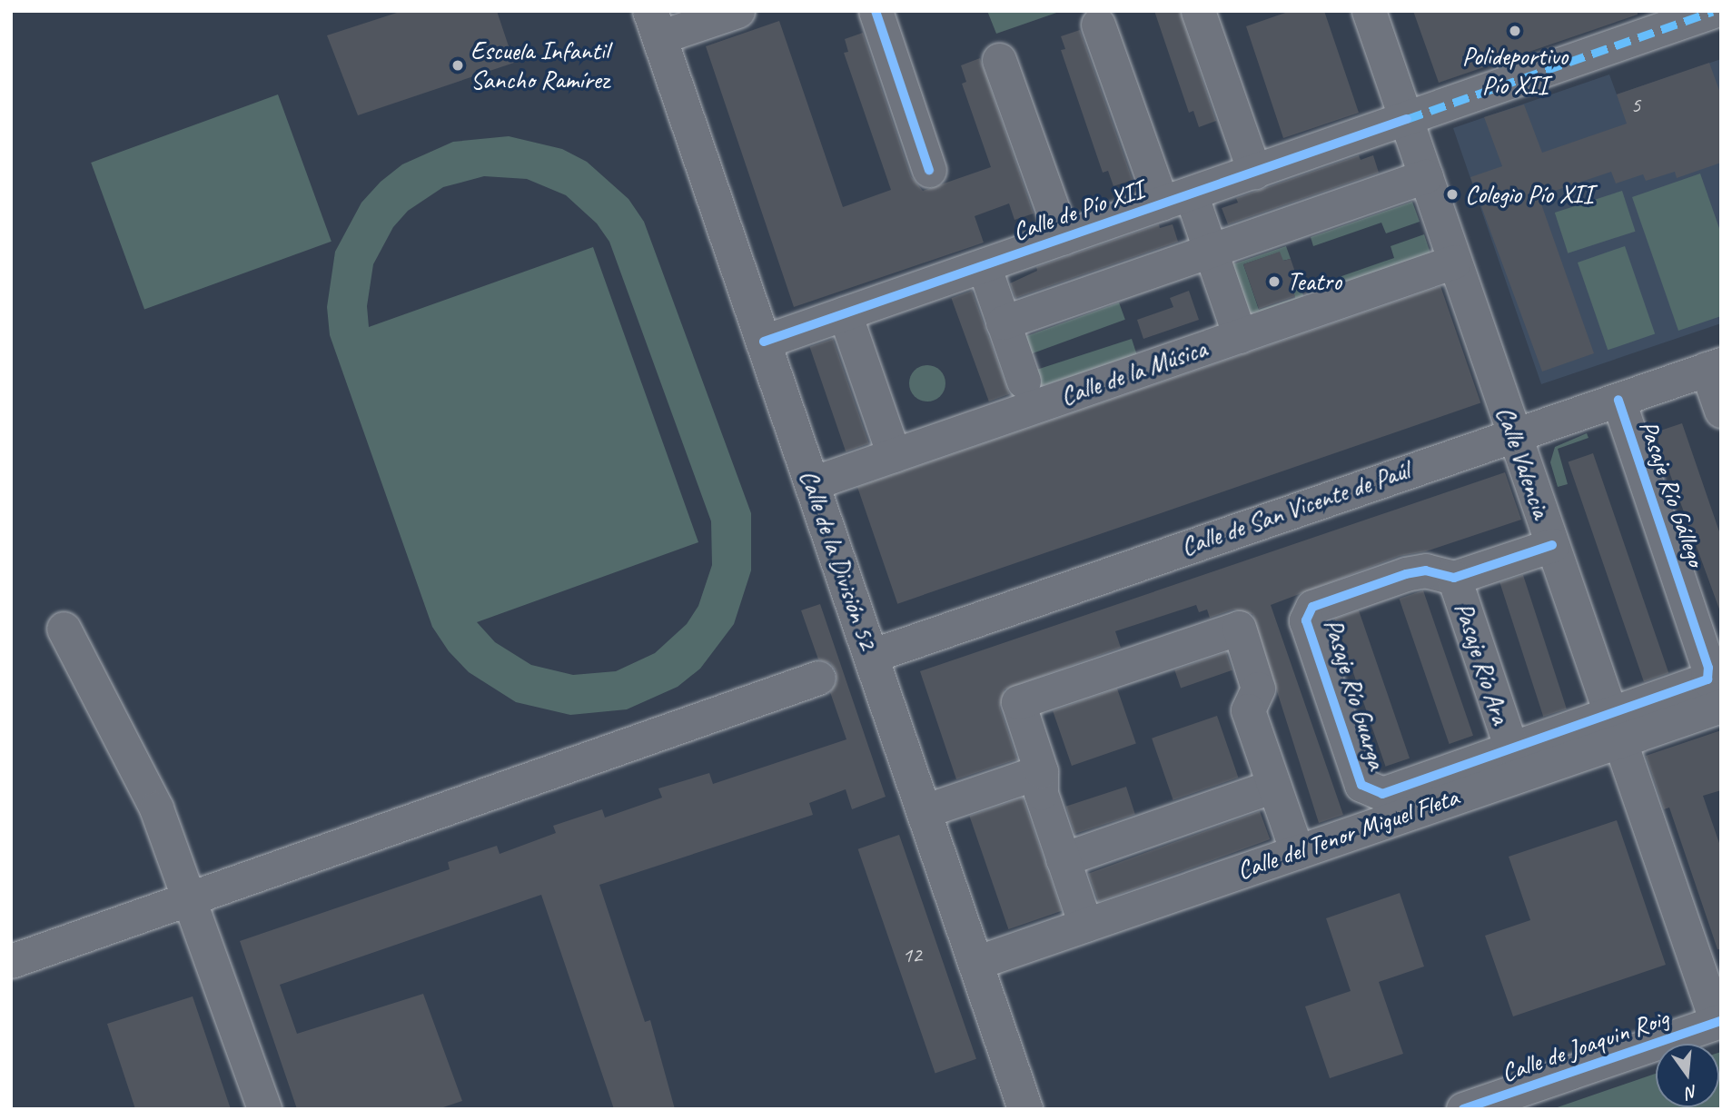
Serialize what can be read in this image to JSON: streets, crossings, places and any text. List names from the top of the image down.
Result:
{
  "streets": {
    "main road": ["Calle de la División 52"],
    "street": [
      "Calle de Pío XII",
      "Calle de la Música",
      "Calle Valencia",
      "Pasaje Río Gállego",
      "Calle de San Vicente de Paúl",
      "Pasaje Río Ara",
      "Pasaje Río Guarga",
      "Calle del Tenor Miguel Fleta",
      "Calle de Joaquin Roig"
    ]
  },
  "crossings": [
    ["Calle de Pío XII", "Calle Valencia"],
    ["Calle de Pío XII", "Calle de la División 52"],
    ["Calle de la Música", "Calle Valencia"],
    ["Calle de la Música", "Calle de la División 52"],
    ["Calle Valencia", "Pasaje Río Gállego"],
    ["Calle Valencia", "Calle de San Vicente de Paúl"],
    ["Calle Valencia", "Pasaje Río Guarga"],
    ["Calle Valencia", "Calle del Tenor Miguel Fleta"],
    ["Calle Valencia", "Calle de Joaquin Roig"],
    ["Pasaje Río Gállego", "Calle de San Vicente de Paúl"],
    ["Pasaje Río Gállego", "Pasaje Río Guarga"],
    ["Pasaje Río Gállego", "Calle del Tenor Miguel Fleta"],
    ["Calle de San Vicente de Paúl", "Calle de la División 52"],
    ["Calle de la División 52", "Calle del Tenor Miguel Fleta"],
    ["Pasaje Río Ara", "Pasaje Río Guarga"],
    ["Pasaje Río Guarga", "Calle del Tenor Miguel Fleta"]
  ],
  "places": [
    "Polideportivo Pío XII",
    "Escuela Infantil Sancho Ramírez",
    "Colegio Pío XII",
    "Teatro"
  ],
  "house_numbers": ["5", "12"],
  "north": "bottom"
}
